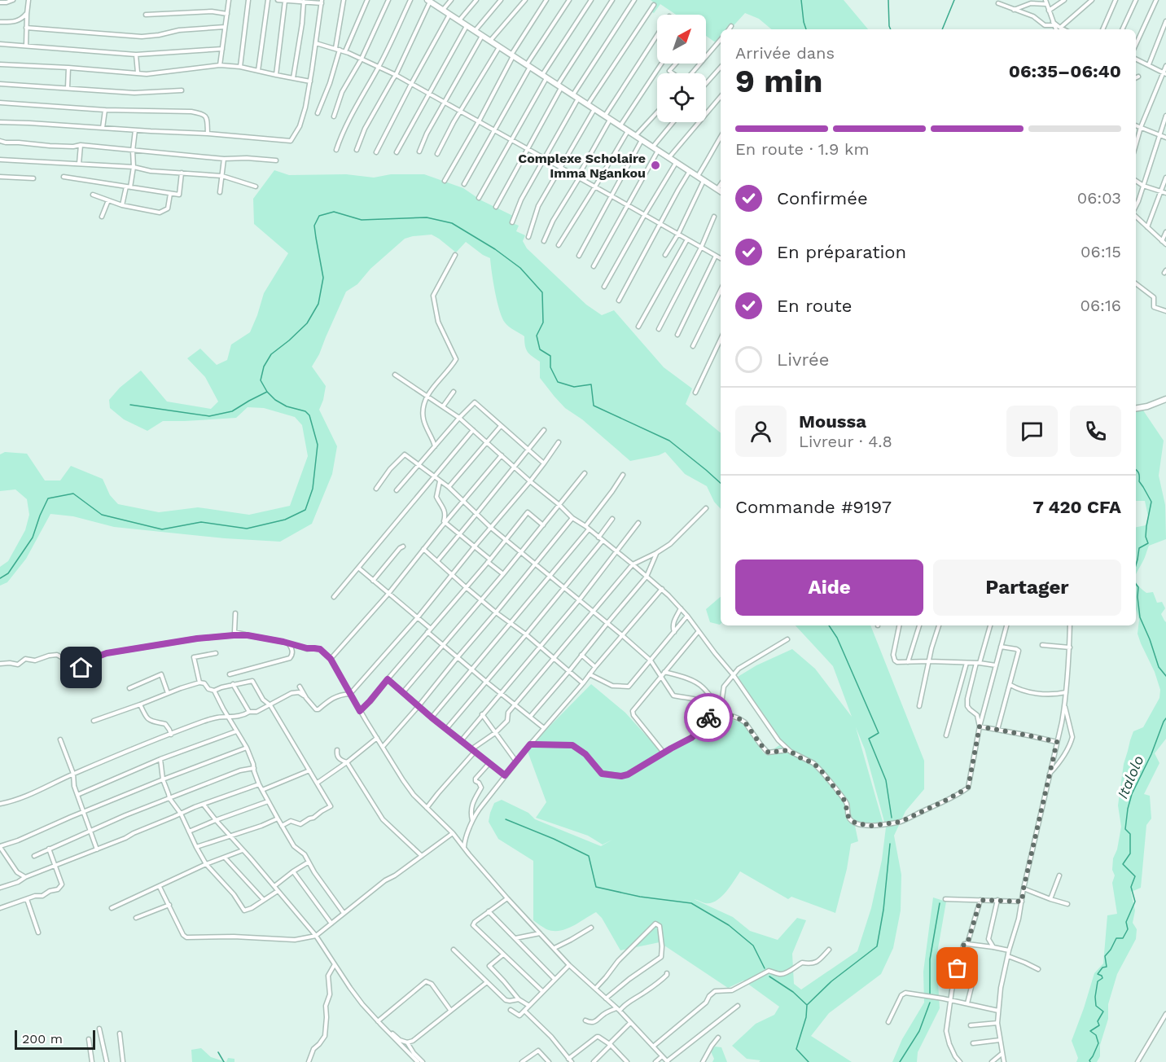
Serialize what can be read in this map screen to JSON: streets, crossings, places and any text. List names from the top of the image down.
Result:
{
  "water": ["Italolo"],
  "places": ["Complexe Scholaire Imma Ngankou"],
  "scale_bar": "200 m",
  "north": "top right",
  "page": {
    "heading": ["9 min", "Arrivée dans", "06:35–06:40"],
    "panel": [
      "Moussa",
      "Livreur · 4.8",
      "Commande #9197",
      "7 420 CFA"
    ],
    "bar": "En route · 1.9 km",
    "list": [
      ["Confirmée", "06:03"],
      ["En préparation", "06:15"],
      ["En route", "06:16"],
      "Livrée"
    ],
    "buttons": ["Aide", "Partager"],
    "scale": "200 m"
  }
}
